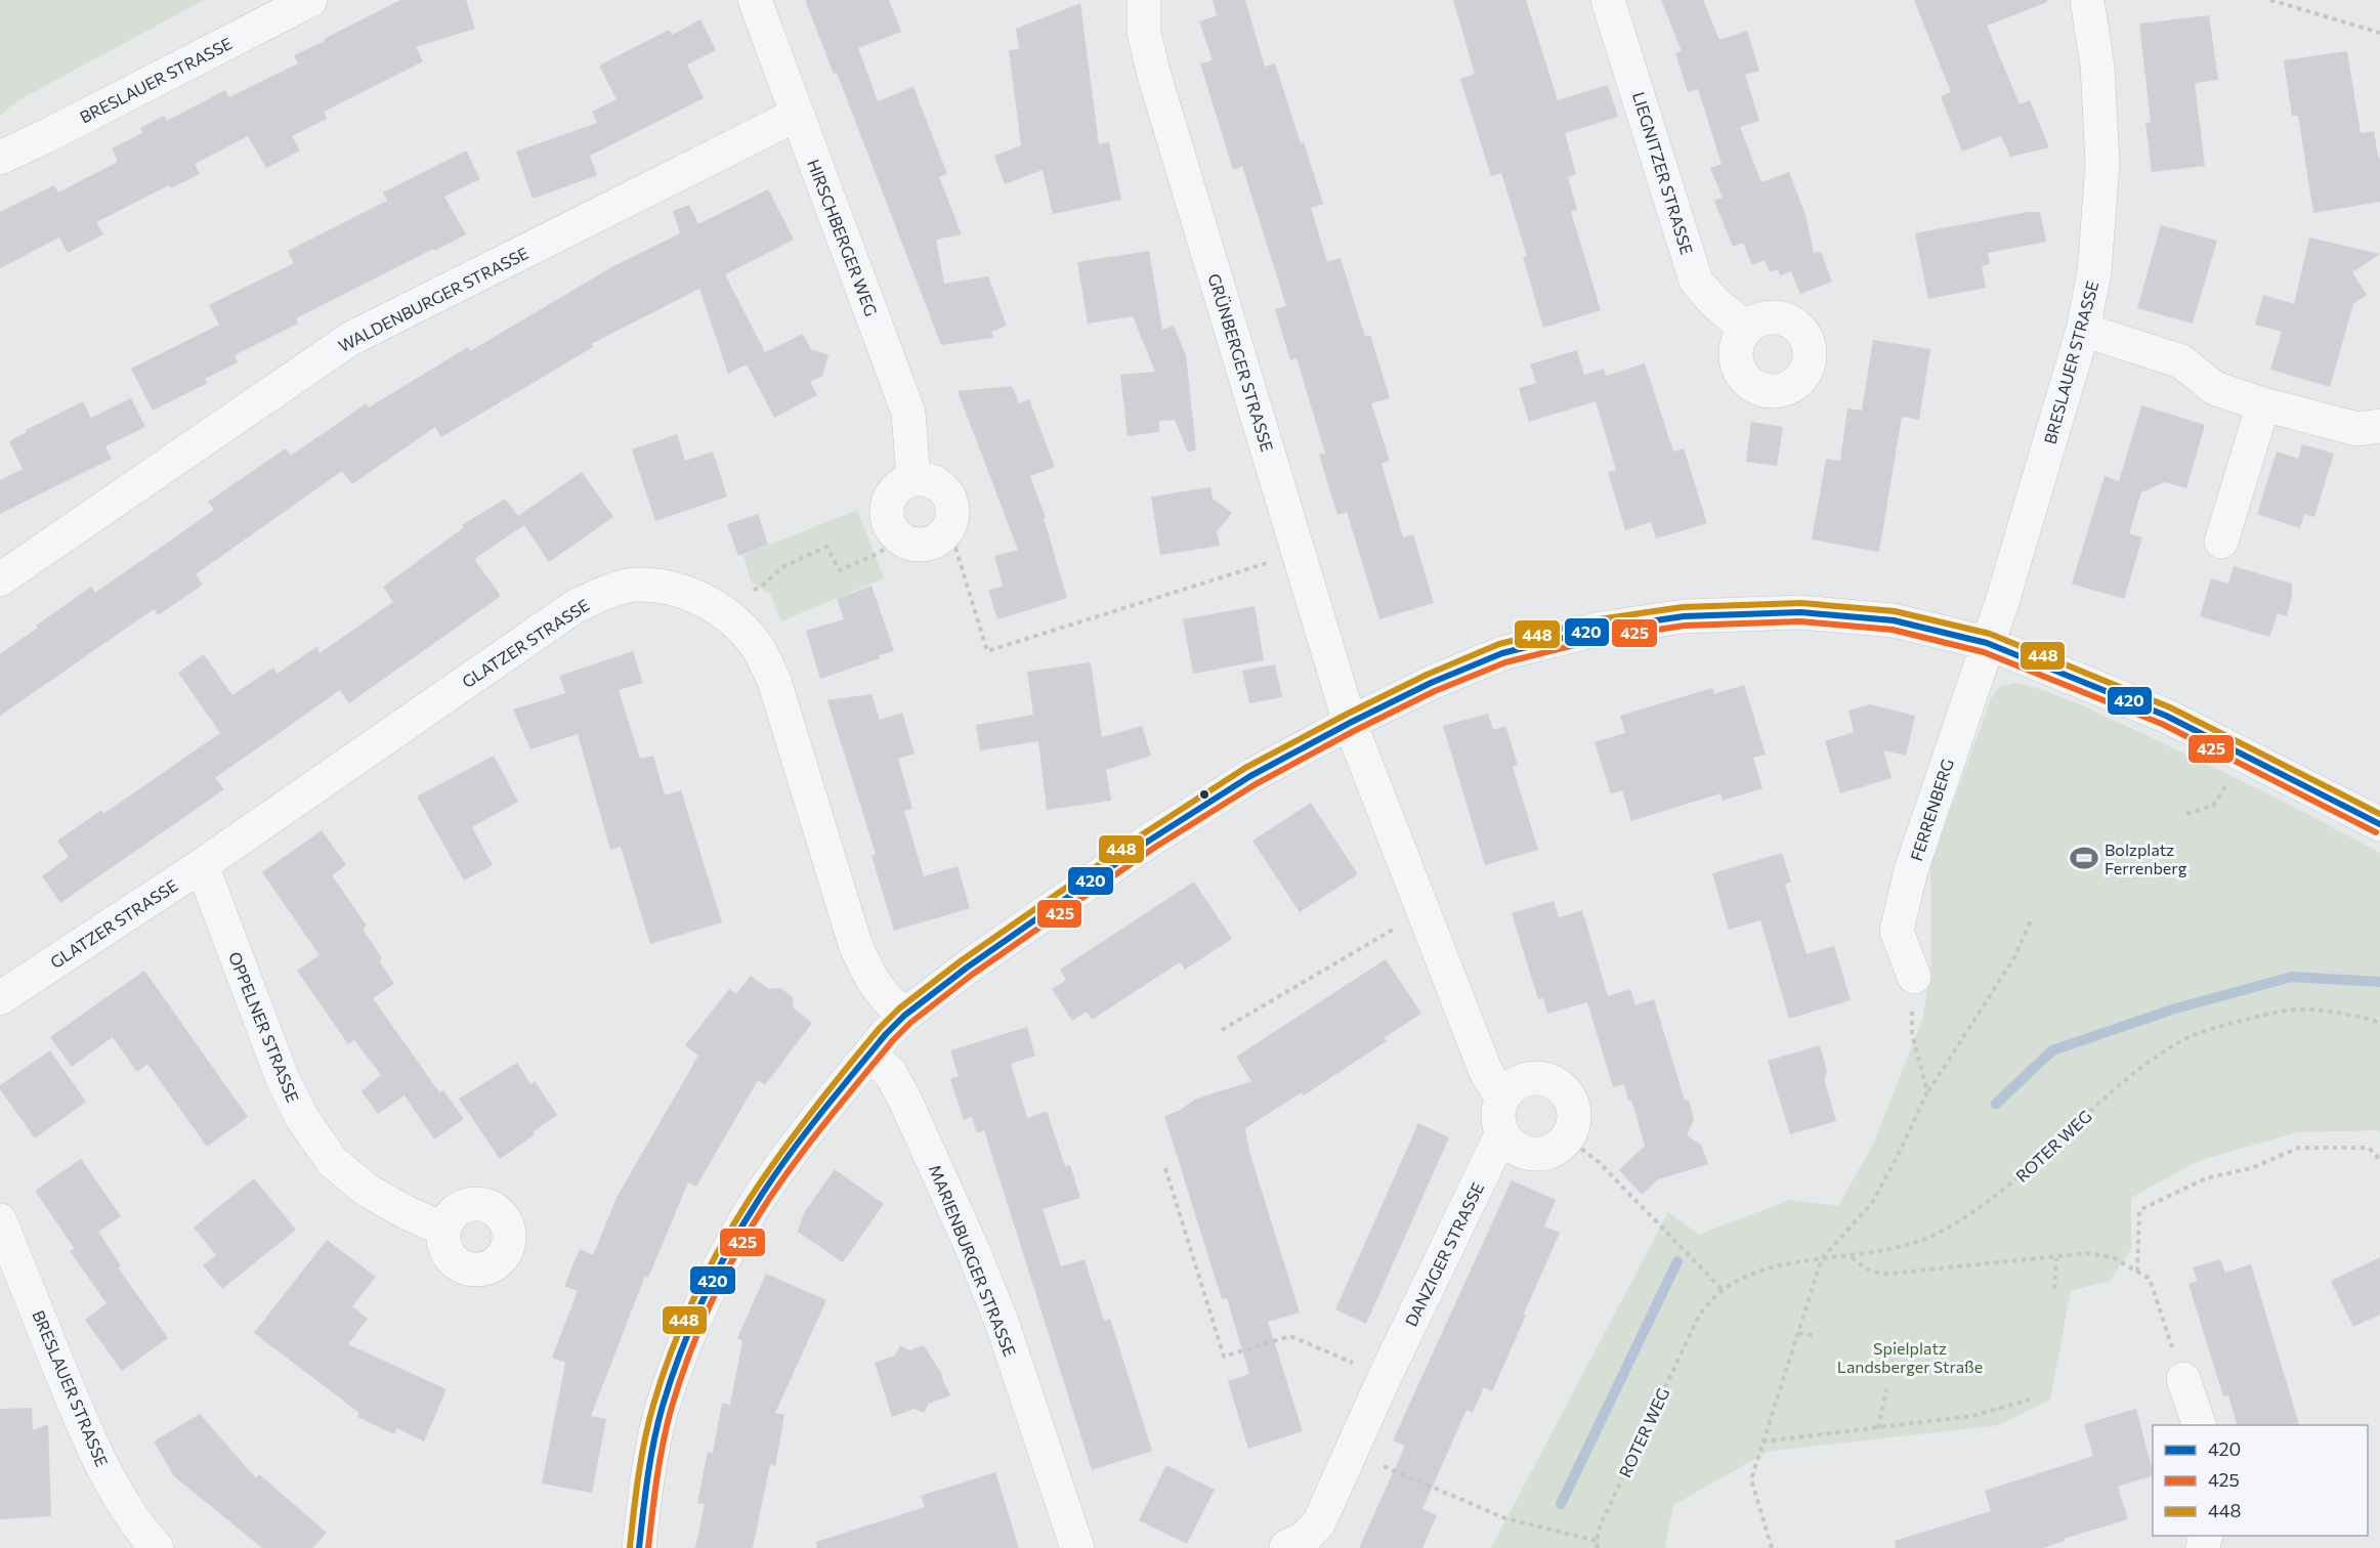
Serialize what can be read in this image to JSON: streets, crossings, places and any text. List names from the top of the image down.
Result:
{
  "streets": {
    "street": [
      "BRESLAUER STRASSE",
      "LIEGNITZER STRASSE",
      "HIRSCHBERGER WEG",
      "WALDENBURGER STRASSE",
      "GRÜNBERGER STRASSE",
      "GLATZER STRASSE",
      "FERRENBERG",
      "OPPELNER STRASSE",
      "DANZIGER STRASSE",
      "MARIENBURGER STRASSE"
    ],
    "path": ["ROTER WEG"]
  },
  "crossings": [
    ["BRESLAUER STRASSE", "FERRENBERG"],
    ["HIRSCHBERGER WEG", "WALDENBURGER STRASSE"],
    ["GLATZER STRASSE", "OPPELNER STRASSE"]
  ],
  "parks": ["Spielplatz Landsberger Straße"],
  "places": {
    "sports": ["Bolzplatz Ferrenberg"]
  },
  "lines": ["transit line 448", "transit line 420", "transit line 425"],
  "legend": ["420", "425", "448"]
}
